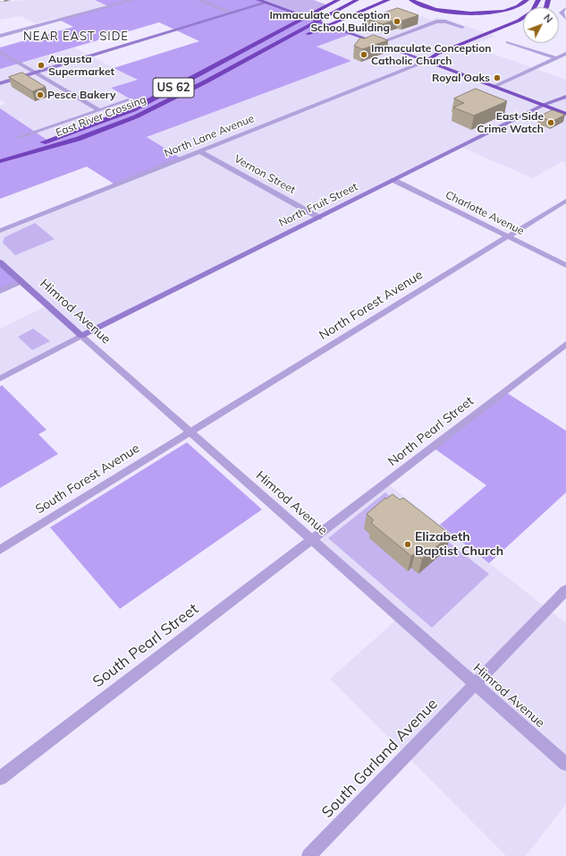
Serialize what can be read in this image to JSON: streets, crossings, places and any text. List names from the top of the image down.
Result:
{
  "streets": {
    "highway": ["US 62", "East River Crossing"],
    "main road": ["North Fruit Street", "Himrod Avenue"],
    "street": [
      "North Lane Avenue",
      "Vernon Street",
      "Charlotte Avenue",
      "North Forest Avenue",
      "North Pearl Street",
      "South Forest Avenue",
      "South Pearl Street",
      "South Garland Avenue"
    ]
  },
  "crossings": [
    ["North Lane Avenue", "Vernon Street"],
    ["Vernon Street", "North Fruit Street"],
    ["North Fruit Street", "Charlotte Avenue"],
    ["North Fruit Street", "Himrod Avenue"],
    ["Charlotte Avenue", "North Forest Avenue"],
    ["North Forest Avenue", "Himrod Avenue"],
    ["North Forest Avenue", "South Forest Avenue"],
    ["Himrod Avenue", "North Pearl Street"],
    ["Himrod Avenue", "South Forest Avenue"],
    ["Himrod Avenue", "South Pearl Street"],
    ["Himrod Avenue", "South Garland Avenue"],
    ["North Pearl Street", "South Pearl Street"]
  ],
  "districts": ["NEAR EAST SIDE"],
  "places": [
    "Immaculate Conception School Building",
    "Immaculate Conception Catholic Church",
    "Augusta Supermarket",
    "Royal Oaks",
    "Pesce Bakery",
    "East Side Crime Watch",
    "Elizabeth Baptist Church"
  ],
  "north": "top right"
}
